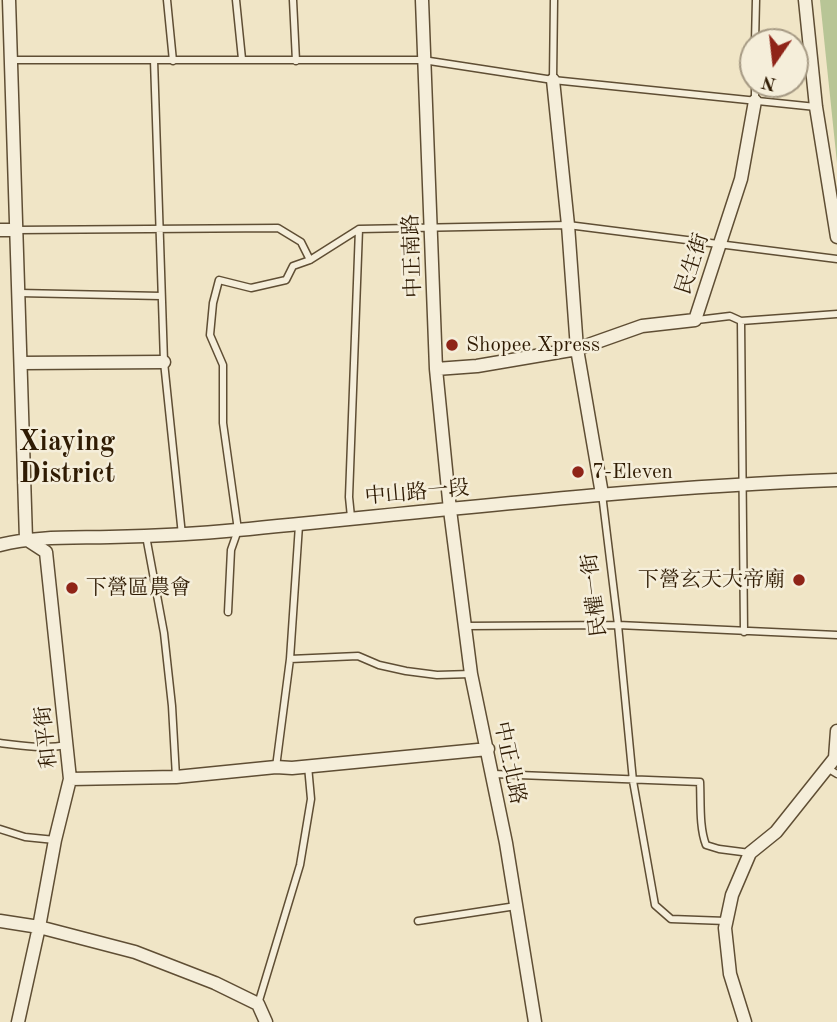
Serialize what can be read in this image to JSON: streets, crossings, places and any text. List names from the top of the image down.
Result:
{
  "streets": {
    "street": [
      "中正南路",
      "民生街",
      "中山路一段",
      "民權一街",
      "和平街",
      "中正北路"
    ]
  },
  "crossings": [
    ["中正南路", "民生街"],
    ["中正南路", "中山路一段"],
    ["中正南路", "中正北路"],
    ["民生街", "民權一街"],
    ["中山路一段", "民權一街"],
    ["中山路一段", "和平街"],
    ["中山路一段", "中正北路"]
  ],
  "districts": ["Xiaying District"],
  "places": [
    "Shopee Xpress",
    "7-Eleven",
    "下營玄天大帝廟",
    "下營區農會"
  ],
  "north": "bottom"
}
